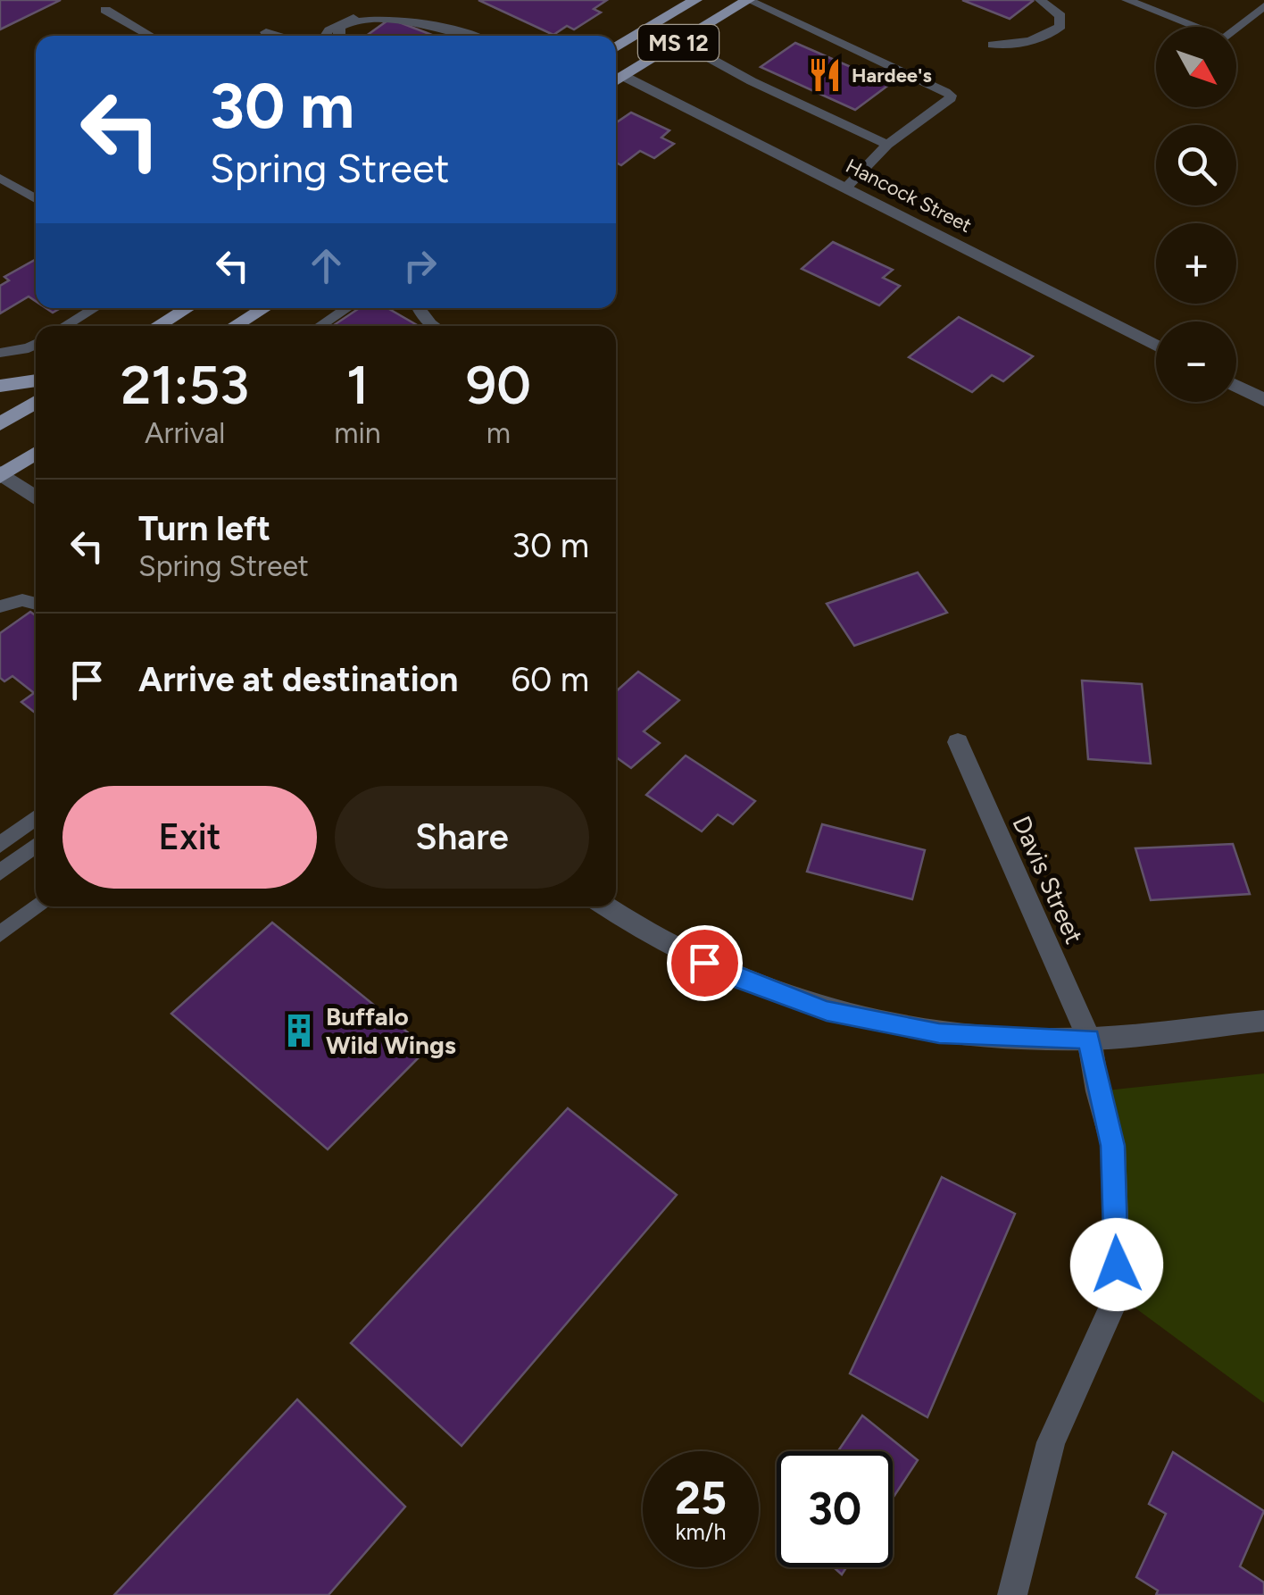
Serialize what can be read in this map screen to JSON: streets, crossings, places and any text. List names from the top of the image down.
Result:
{
  "streets": {
    "main road": ["MS 12"],
    "street": ["Hancock Street", "Davis Street"]
  },
  "crossings": [
    ["MS 12", "Hancock Street"]
  ],
  "places": {
    "restaurant": ["Hardee's"],
    "building": ["Buffalo Wild Wings"]
  },
  "north": "bottom right",
  "page": {
    "map_buttons": ["+", "−"],
    "turn": ["30 m", "Spring Street"],
    "eta": [
      "21:53",
      "Arrival",
      "1",
      "min",
      "90",
      "m"
    ],
    "list": [
      {
        "name": "Turn left",
        "note": "Spring Street",
        "value": "30 m"
      },
      {
        "name": "Arrive at destination",
        "value": "60 m"
      }
    ],
    "buttons": ["Exit", "Share"],
    "speed": "25 km/h",
    "limit": "30"
  }
}
